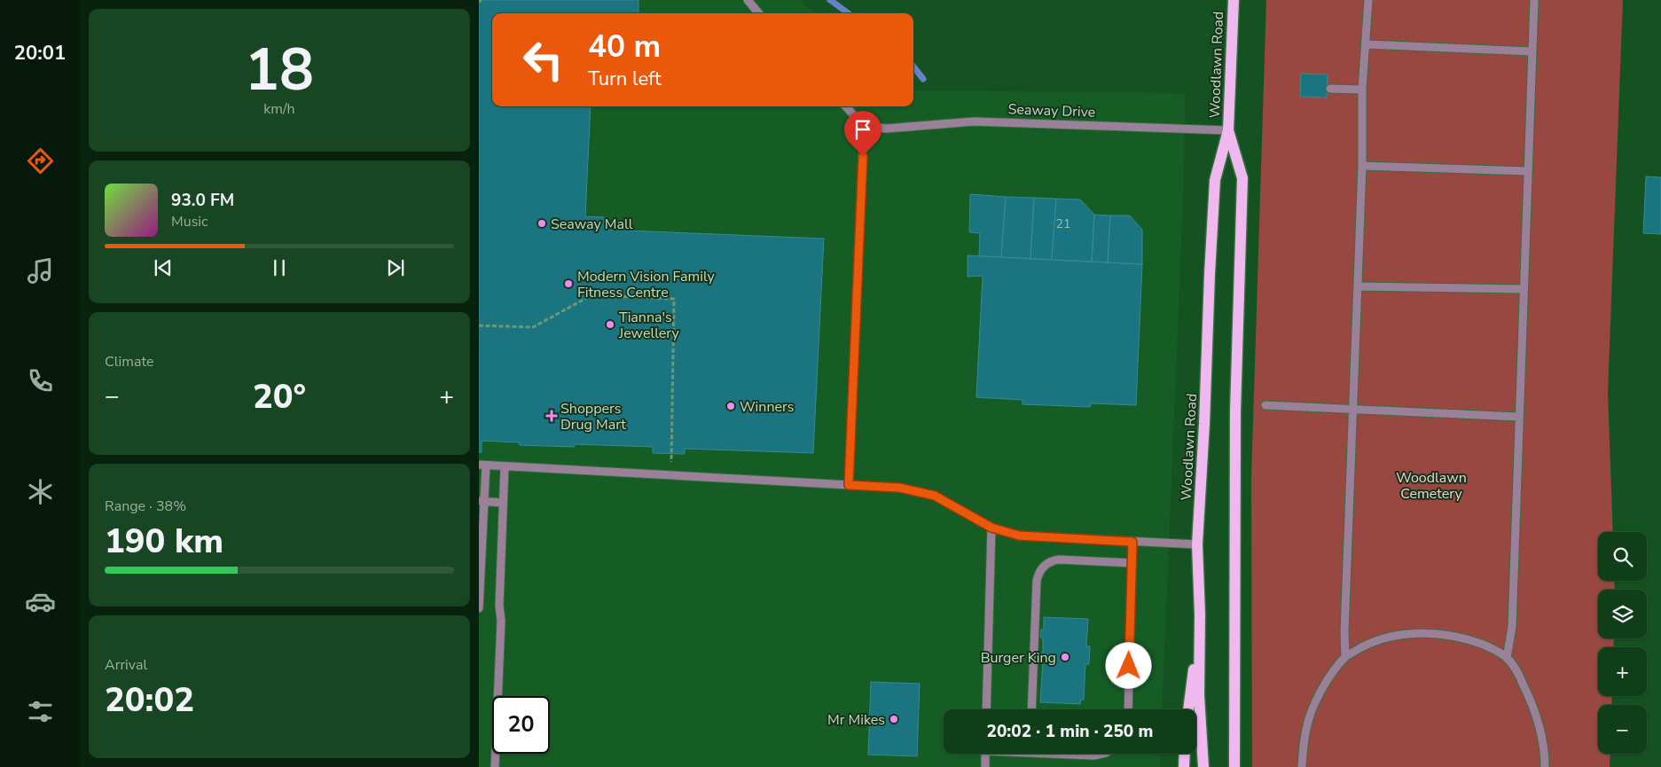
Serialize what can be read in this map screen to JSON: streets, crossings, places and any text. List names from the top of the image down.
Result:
{
  "streets": {
    "main road": ["Woodlawn Road"],
    "street": ["Seaway Drive"]
  },
  "crossings": [
    ["Woodlawn Road", "Seaway Drive"]
  ],
  "parks": ["Woodlawn Cemetery"],
  "places": {
    "other": [
      "Seaway Mall",
      "Modern Vision Family Fitness Centre",
      "Tianna's Jewellery",
      "Winners",
      "Burger King",
      "Mr Mikes"
    ],
    "health": ["Shoppers Drug Mart"]
  },
  "house_numbers": ["21"],
  "page": {
    "tabs": "20:01",
    "tile": [
      ["18", "km/h"],
      "Climate",
      ["Range · 38%", "190 km"],
      ["Arrival", "20:02"]
    ],
    "turn": ["40 m", "Turn left"],
    "song": ["93.0 FM", "Music"],
    "heat": ["−", "20°", "+"],
    "map_buttons": ["+", "−"],
    "limit": "20",
    "trip": "20:02 · 1 min · 250 m"
  }
}
